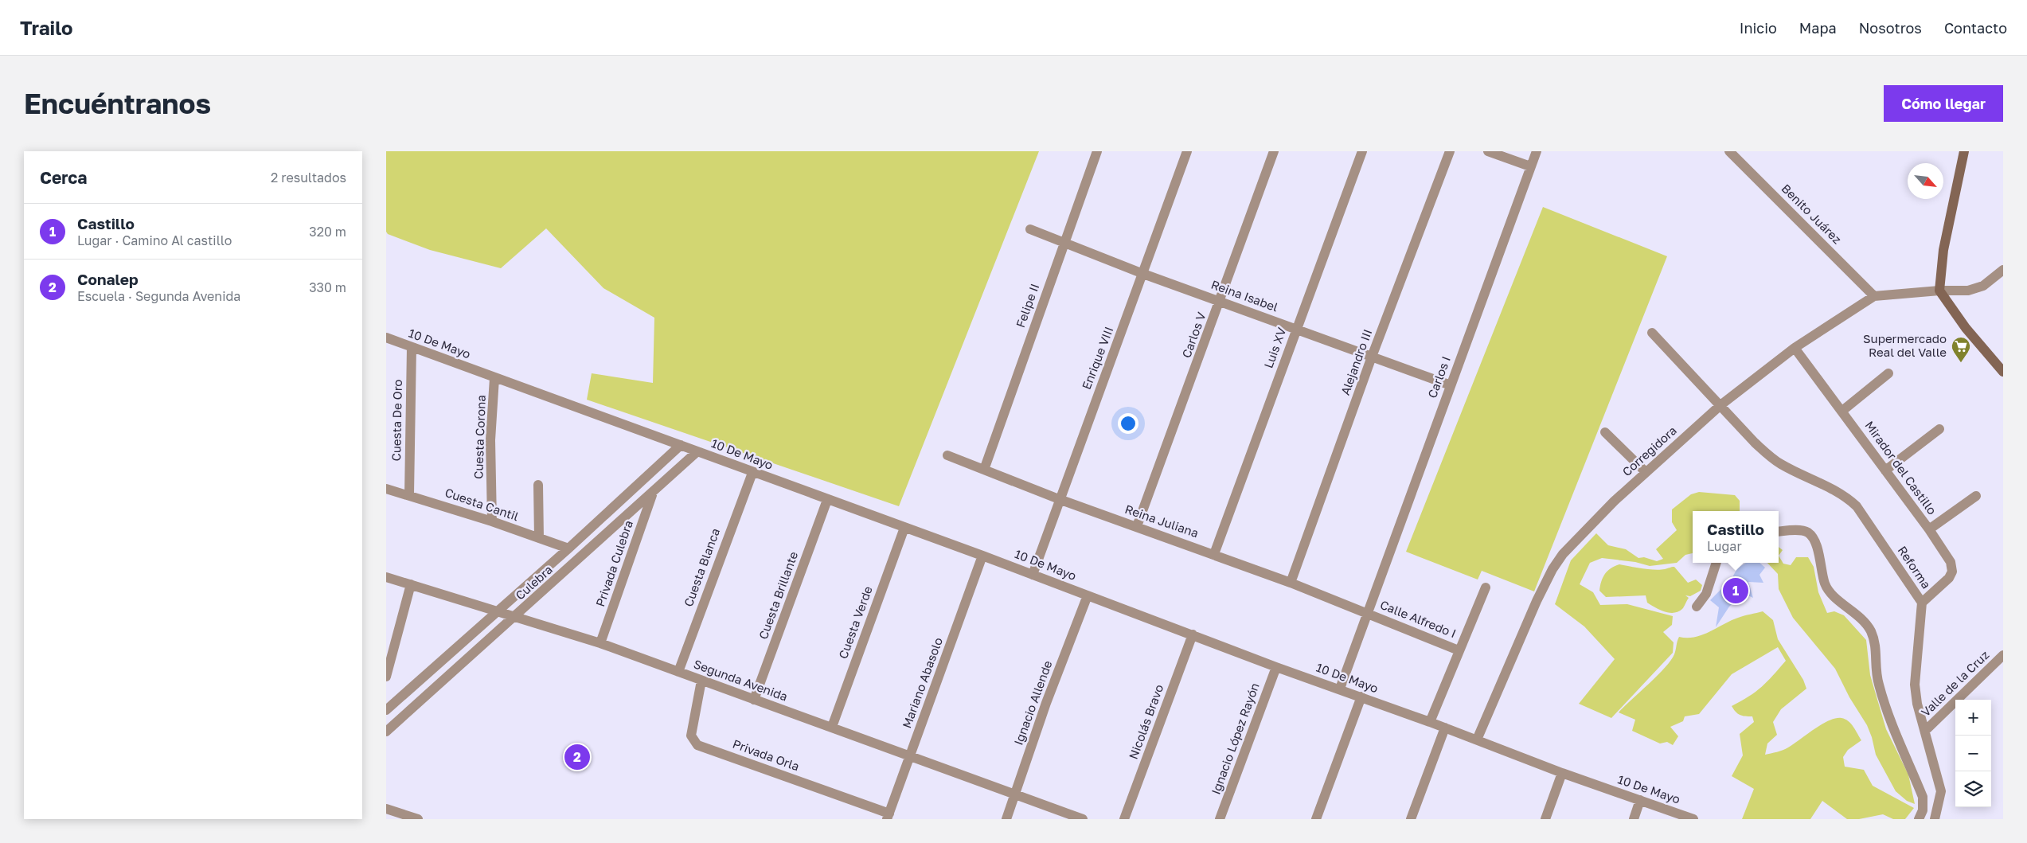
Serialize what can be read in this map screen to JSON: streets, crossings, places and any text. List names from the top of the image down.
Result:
{
  "streets": {
    "street": [
      "Benito Juárez",
      "Reina Isabel",
      "Felipe II",
      "Carlos V",
      "10 De Mayo",
      "Luis XV",
      "Enrique VIII",
      "Alejandro III",
      "Carlos I",
      "Cuesta De Oro",
      "Cuesta Corona",
      "Corregidora",
      "Mirador del Castillo",
      "Cuesta Cantil",
      "Reina Juliana",
      "Privada Culebra",
      "Cuesta Blanca",
      "Reforma",
      "Culebra",
      "Cuesta Brillante",
      "Calle Alfredo I",
      "Cuesta Verde",
      "Segunda Avenida",
      "Mariano Abasolo",
      "Valle de la Cruz",
      "Ignacio Allende",
      "Nicolás Bravo",
      "Ignacio López Rayón",
      "Privada Orla"
    ]
  },
  "crossings": [
    ["Benito Juárez", "Corregidora"],
    ["Reina Isabel", "Felipe II"],
    ["Reina Isabel", "Carlos V"],
    ["Reina Isabel", "Luis XV"],
    ["Reina Isabel", "Enrique VIII"],
    ["Reina Isabel", "Alejandro III"],
    ["Reina Isabel", "Carlos I"],
    ["Felipe II", "Reina Juliana"],
    ["Carlos V", "Reina Juliana"],
    ["10 De Mayo", "Enrique VIII"],
    ["10 De Mayo", "Carlos I"],
    ["10 De Mayo", "Cuesta De Oro"],
    ["10 De Mayo", "Cuesta Corona"],
    ["10 De Mayo", "Corregidora"],
    ["10 De Mayo", "Cuesta Blanca"],
    ["10 De Mayo", "Culebra"],
    ["10 De Mayo", "Cuesta Brillante"],
    ["10 De Mayo", "Calle Alfredo I"],
    ["10 De Mayo", "Cuesta Verde"],
    ["10 De Mayo", "Mariano Abasolo"],
    ["10 De Mayo", "Ignacio Allende"],
    ["10 De Mayo", "Nicolás Bravo"],
    ["10 De Mayo", "Ignacio López Rayón"],
    ["Luis XV", "Reina Juliana"],
    ["Enrique VIII", "Reina Juliana"],
    ["Alejandro III", "Reina Juliana"],
    ["Carlos I", "Reina Juliana"],
    ["Carlos I", "Calle Alfredo I"],
    ["Cuesta De Oro", "Cuesta Cantil"],
    ["Cuesta Corona", "Cuesta Cantil"],
    ["Corregidora", "Mirador del Castillo"],
    ["Corregidora", "Reforma"],
    ["Mirador del Castillo", "Reforma"],
    ["Cuesta Cantil", "Culebra"],
    ["Reina Juliana", "Calle Alfredo I"],
    ["Privada Culebra", "Culebra"],
    ["Privada Culebra", "Segunda Avenida"],
    ["Cuesta Blanca", "Segunda Avenida"],
    ["Reforma", "Valle de la Cruz"],
    ["Culebra", "Segunda Avenida"],
    ["Cuesta Brillante", "Segunda Avenida"],
    ["Cuesta Verde", "Segunda Avenida"],
    ["Segunda Avenida", "Mariano Abasolo"],
    ["Segunda Avenida", "Ignacio Allende"],
    ["Segunda Avenida", "Privada Orla"],
    ["Mariano Abasolo", "Privada Orla"]
  ],
  "places": {
    "supermarket": ["Supermercado Real del Valle"]
  },
  "north": "bottom right",
  "page": {
    "header": "Trailo",
    "nav": [
      "Inicio",
      "Mapa",
      "Nosotros",
      "Contacto"
    ],
    "buttons": "Cómo llegar",
    "title": "Encuéntranos",
    "heading": ["Cerca", "2 resultados"],
    "list": [
      {
        "mark": "1",
        "name": "Castillo",
        "note": "Lugar · Camino Al castillo",
        "value": "320 m"
      },
      {
        "mark": "2",
        "name": "Conalep",
        "note": "Escuela · Segunda Avenida",
        "value": "330 m"
      }
    ],
    "popup": ["Castillo", "Lugar"],
    "pins": ["1", "2"],
    "map_buttons": ["+", "−"]
  }
}
